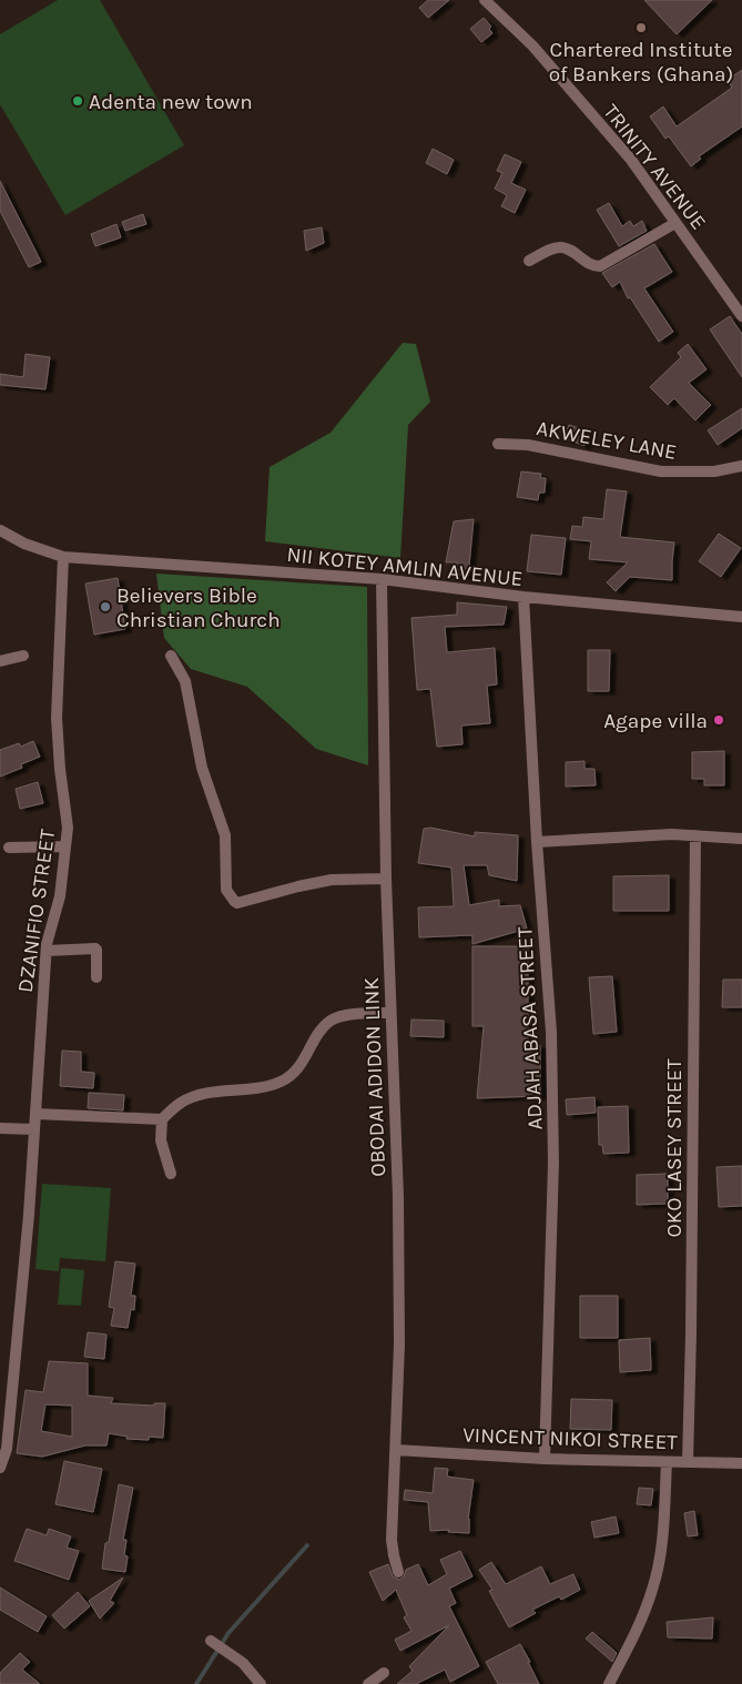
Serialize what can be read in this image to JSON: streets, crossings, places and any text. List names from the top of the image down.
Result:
{
  "streets": {
    "street": [
      "TRINITY AVENUE",
      "AKWELEY LANE",
      "NII KOTEY AMLIN AVENUE",
      "DZANIFIO STREET",
      "ADJAH ABASA STREET",
      "OBODAI ADIDON LINK",
      "OKO LASEY STREET",
      "VINCENT NIKOI STREET"
    ]
  },
  "crossings": [
    ["NII KOTEY AMLIN AVENUE", "DZANIFIO STREET"],
    ["NII KOTEY AMLIN AVENUE", "ADJAH ABASA STREET"],
    ["NII KOTEY AMLIN AVENUE", "OBODAI ADIDON LINK"],
    ["ADJAH ABASA STREET", "VINCENT NIKOI STREET"],
    ["OBODAI ADIDON LINK", "VINCENT NIKOI STREET"],
    ["OKO LASEY STREET", "VINCENT NIKOI STREET"]
  ],
  "places": [
    "Chartered Institute of Bankers (Ghana)",
    "Adenta new town",
    "Believers Bible Christian Church",
    "Agape villa"
  ]
}
